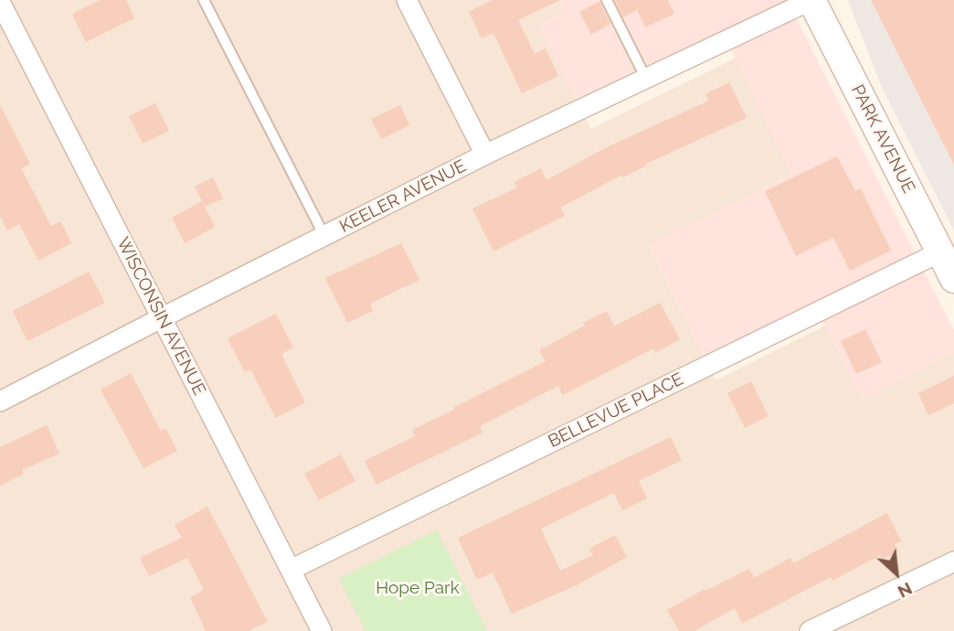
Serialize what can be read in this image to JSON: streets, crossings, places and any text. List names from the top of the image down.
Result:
{
  "streets": {
    "street": [
      "PARK AVENUE",
      "KEELER AVENUE",
      "WISCONSIN AVENUE",
      "BELLEVUE PLACE"
    ]
  },
  "crossings": [
    ["PARK AVENUE", "KEELER AVENUE"],
    ["PARK AVENUE", "BELLEVUE PLACE"],
    ["KEELER AVENUE", "WISCONSIN AVENUE"],
    ["WISCONSIN AVENUE", "BELLEVUE PLACE"]
  ],
  "parks": ["Hope Park"],
  "north": "bottom right"
}
